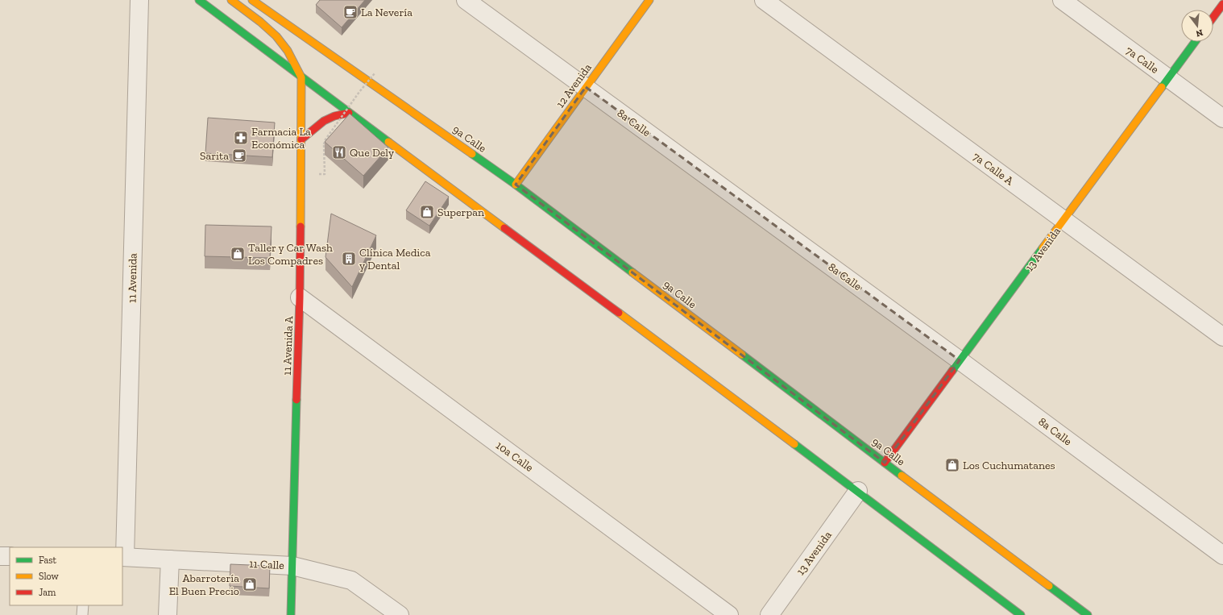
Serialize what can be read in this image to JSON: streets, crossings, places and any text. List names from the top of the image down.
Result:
{
  "streets": {
    "main road": [
      "12 Avenida",
      "9a Calle",
      "13 Avenida",
      "11 Avenida A"
    ],
    "street": [
      "7a Calle",
      "8a Calle",
      "7a Calle A",
      "11 Avenida",
      "10a Calle",
      "11 Calle"
    ]
  },
  "crossings": [
    ["7a Calle", "13 Avenida"],
    ["12 Avenida", "8a Calle"],
    ["12 Avenida", "9a Calle"],
    ["8a Calle", "13 Avenida"],
    ["9a Calle", "13 Avenida"],
    ["7a Calle A", "13 Avenida"],
    ["11 Avenida", "11 Calle"],
    ["11 Avenida A", "10a Calle"],
    ["11 Avenida A", "11 Calle"]
  ],
  "places": {
    "cafe": ["La Nevería", "Sarita"],
    "pharmacy": ["Farmacia La Económica"],
    "restaurant": ["Que Dely"],
    "shop": [
      "Superpan",
      "Taller y Car Wash Los Compadres",
      "Los Cuchumatanes",
      "Abarrotería El Buen Precio"
    ],
    "building": ["Clínica Medica y Dental"]
  },
  "legend": ["Fast", "Slow", "Jam"],
  "north": "bottom"
}
